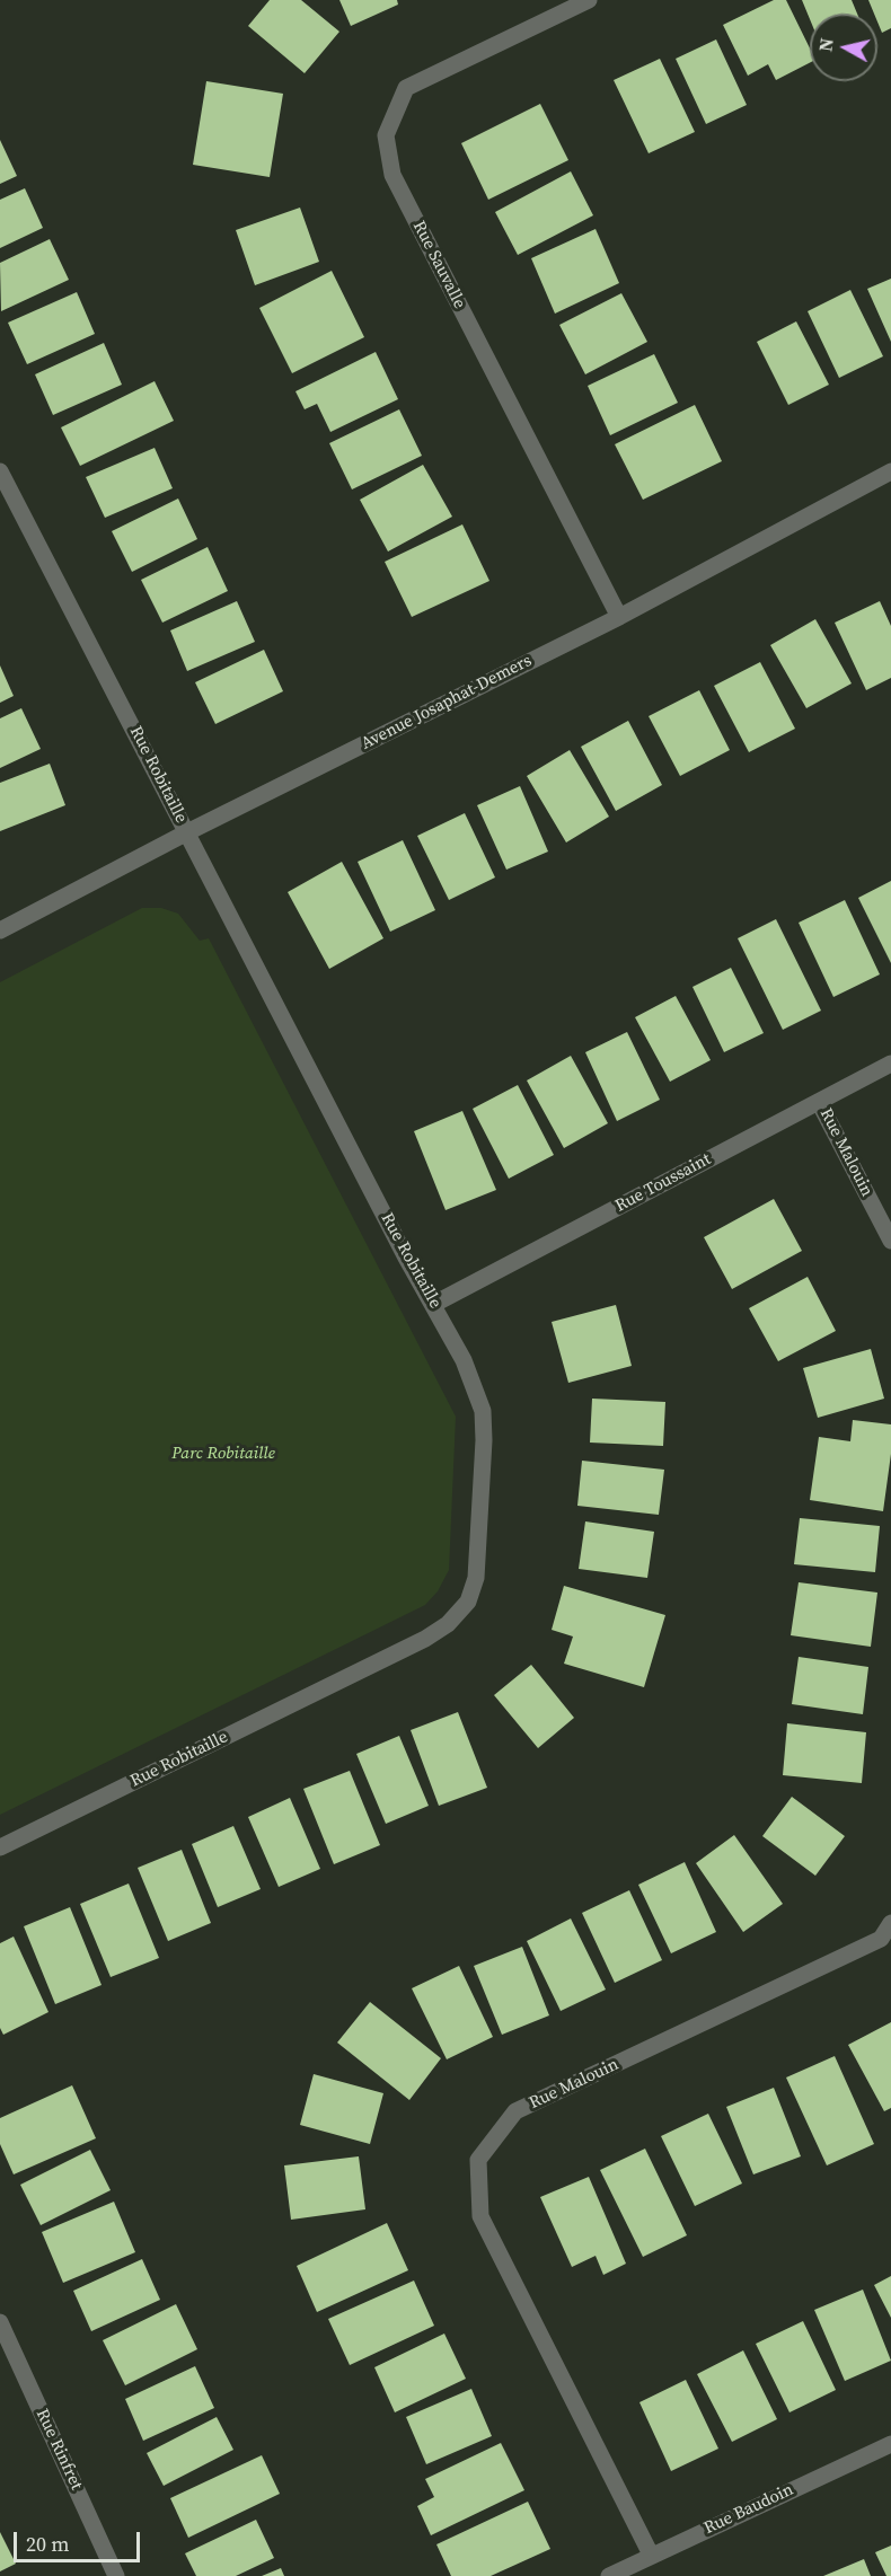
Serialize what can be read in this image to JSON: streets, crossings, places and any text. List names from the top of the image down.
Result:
{
  "streets": {
    "street": [
      "Rue Sauvalle",
      "Avenue Josaphat-Demers",
      "Rue Robitaille",
      "Rue Malouin",
      "Rue Toussaint",
      "Rue Rinfret",
      "Rue Baudoin"
    ]
  },
  "crossings": [
    ["Rue Sauvalle", "Avenue Josaphat-Demers"],
    ["Avenue Josaphat-Demers", "Rue Robitaille"],
    ["Rue Robitaille", "Rue Toussaint"],
    ["Rue Malouin", "Rue Toussaint"],
    ["Rue Malouin", "Rue Baudoin"]
  ],
  "parks": ["Parc Robitaille"],
  "scale_bar": "20 m",
  "north": "left"
}
